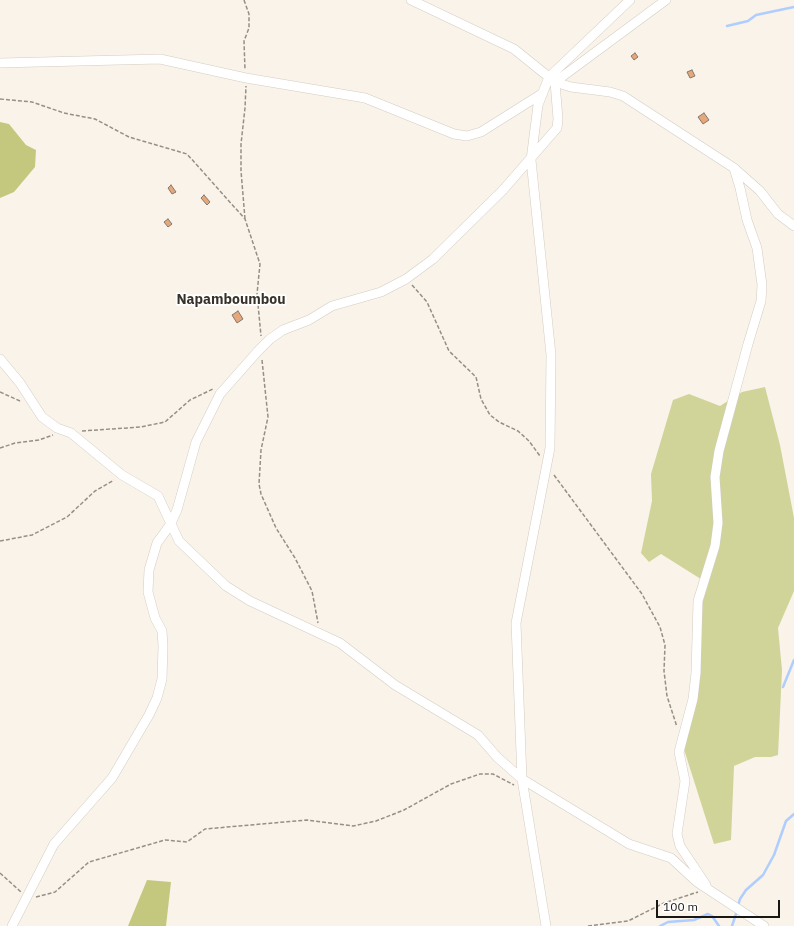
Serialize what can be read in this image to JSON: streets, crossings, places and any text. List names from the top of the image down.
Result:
{
  "districts": ["Napamboumbou"],
  "scale_bar": "100 m"
}
